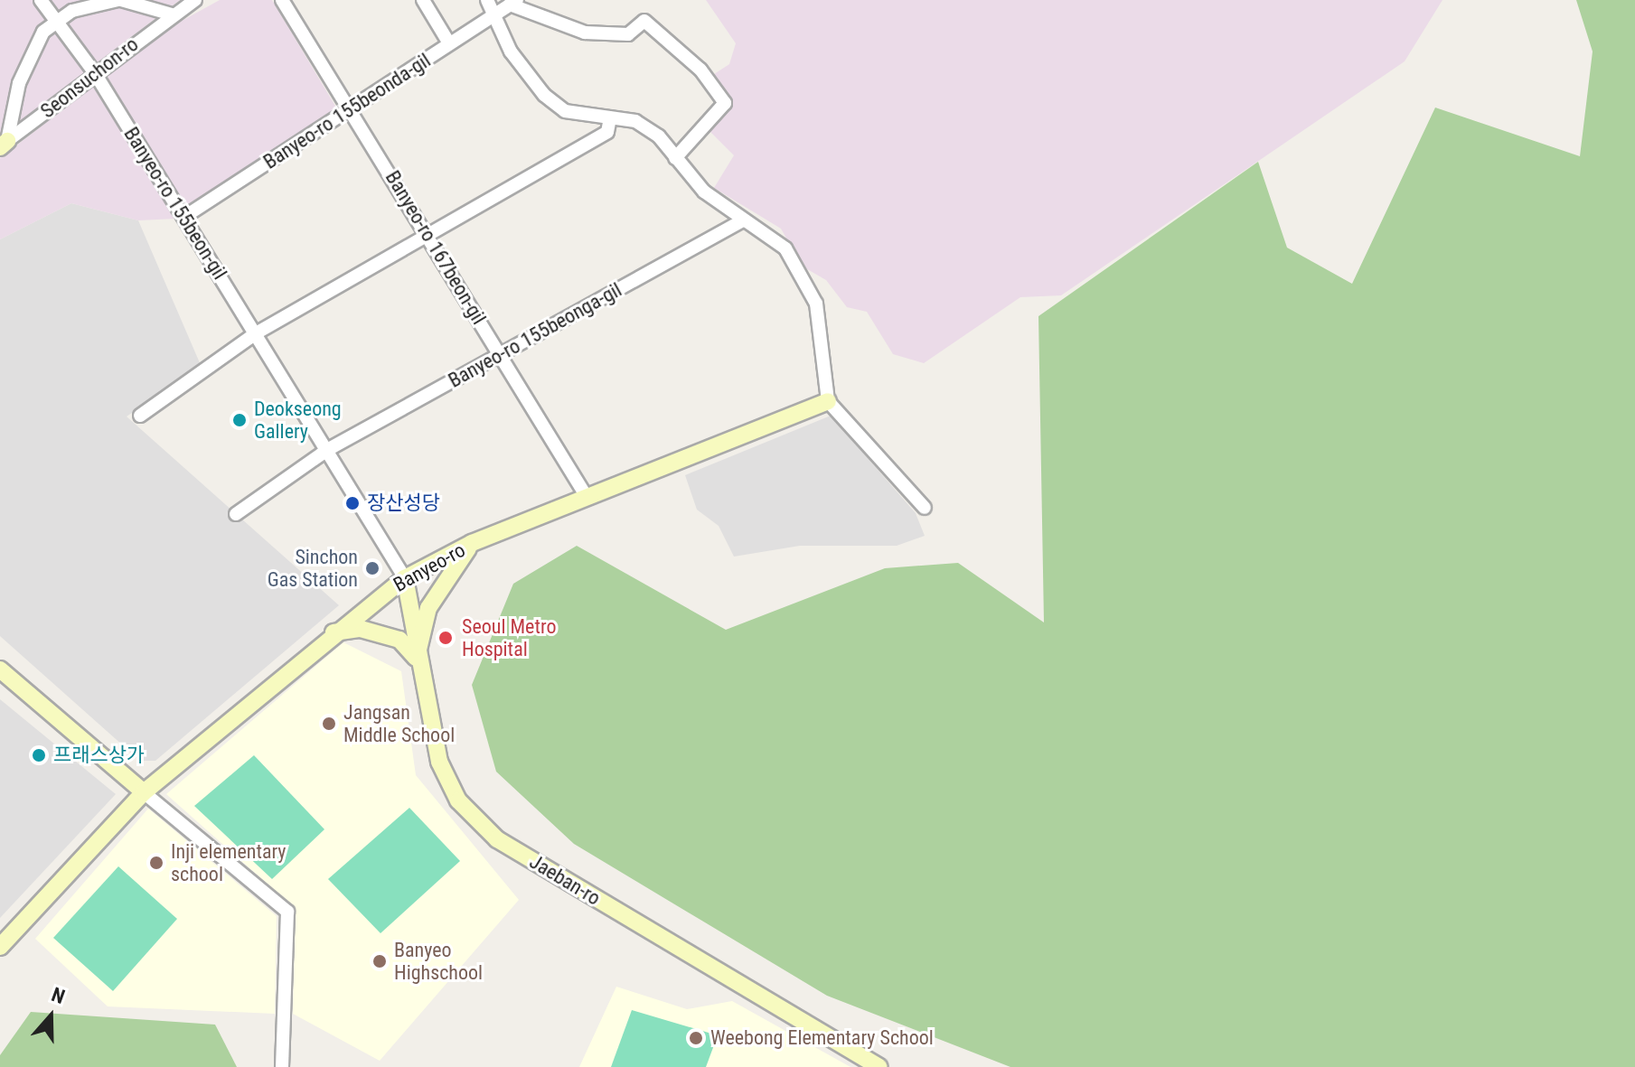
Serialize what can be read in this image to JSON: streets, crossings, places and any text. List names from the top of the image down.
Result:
{
  "streets": {
    "main road": ["Banyeo-ro", "Jaeban-ro"],
    "street": [
      "Seonsuchon-ro",
      "Banyeo-ro 155beonda-gil",
      "Banyeo-ro 155beon-gil",
      "Banyeo-ro 167beon-gil",
      "Banyeo-ro 155beonga-gil"
    ]
  },
  "crossings": [
    ["Seonsuchon-ro", "Banyeo-ro 155beon-gil"],
    ["Banyeo-ro 155beonda-gil", "Banyeo-ro 155beon-gil"],
    ["Banyeo-ro 155beonda-gil", "Banyeo-ro 167beon-gil"],
    ["Banyeo-ro 155beon-gil", "Banyeo-ro 155beonga-gil"],
    ["Banyeo-ro 155beon-gil", "Banyeo-ro"],
    ["Banyeo-ro 155beon-gil", "Jaeban-ro"],
    ["Banyeo-ro 167beon-gil", "Banyeo-ro 155beonga-gil"],
    ["Banyeo-ro 167beon-gil", "Banyeo-ro"],
    ["Banyeo-ro", "Jaeban-ro"]
  ],
  "places": [
    "Deokseong Gallery",
    "장산성당",
    "Sinchon Gas Station",
    "Seoul Metro Hospital",
    "Jangsan Middle School",
    "프래스상가",
    "Inji elementary school",
    "Banyeo Highschool",
    "Weebong Elementary School"
  ],
  "north": "top"
}
